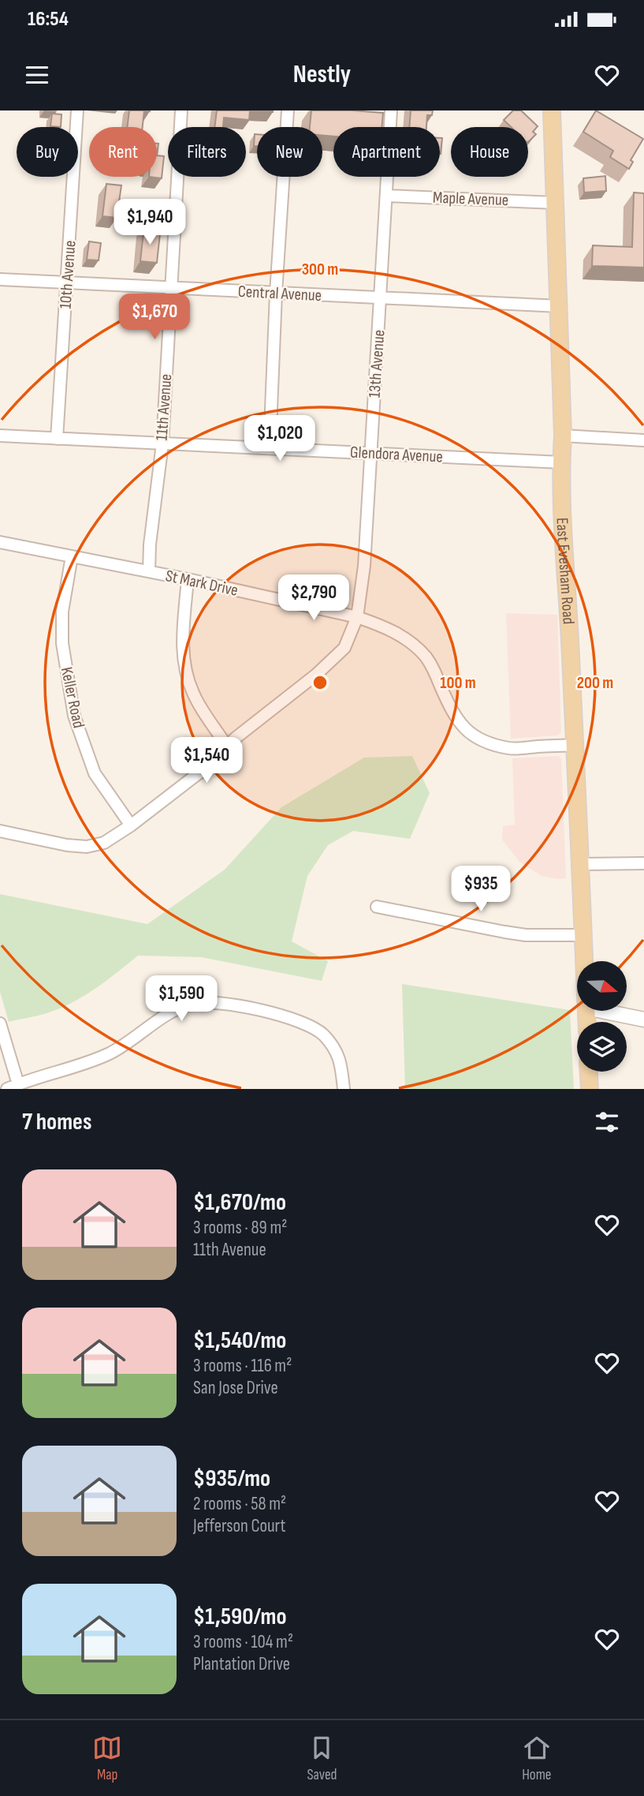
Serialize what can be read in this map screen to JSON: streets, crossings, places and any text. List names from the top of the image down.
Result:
{
  "streets": {
    "main road": ["East Evesham Road"],
    "street": [
      "Maple Avenue",
      "10th Avenue",
      "Central Avenue",
      "13th Avenue",
      "11th Avenue",
      "Glendora Avenue",
      "St Mark Drive",
      "Keller Road"
    ]
  },
  "crossings": [
    ["Maple Avenue", "13th Avenue"],
    ["Maple Avenue", "East Evesham Road"],
    ["10th Avenue", "Central Avenue"],
    ["10th Avenue", "Glendora Avenue"],
    ["Central Avenue", "13th Avenue"],
    ["Central Avenue", "11th Avenue"],
    ["Central Avenue", "East Evesham Road"],
    ["13th Avenue", "Glendora Avenue"],
    ["13th Avenue", "St Mark Drive"],
    ["13th Avenue", "Keller Road"],
    ["11th Avenue", "Glendora Avenue"],
    ["11th Avenue", "St Mark Drive"],
    ["Glendora Avenue", "East Evesham Road"],
    ["East Evesham Road", "St Mark Drive"],
    ["St Mark Drive", "Keller Road"]
  ],
  "north": "right",
  "page": {
    "status": "16:54",
    "header": "Nestly",
    "chip": [
      "Buy",
      "Rent",
      "Filters",
      "New",
      "Apartment",
      "House"
    ],
    "price": [
      "$1,940",
      "$1,670",
      "$1,020",
      "$2,790",
      "$1,540",
      "$935",
      "$1,590"
    ],
    "heading": "7 homes",
    "list": [
      {
        "name": "$1,670/mo",
        "note": "3 rooms · 89 m² · 11th Avenue"
      },
      {
        "name": "$1,540/mo",
        "note": "3 rooms · 116 m² · San Jose Drive"
      },
      {
        "name": "$935/mo",
        "note": "2 rooms · 58 m² · Jefferson Court"
      },
      {
        "name": "$1,590/mo",
        "note": "3 rooms · 104 m² · Plantation Drive"
      }
    ],
    "tabs": ["Map", "Saved", "Home"]
  },
  "rings": ["300 m", "100 m", "200 m"]
}
